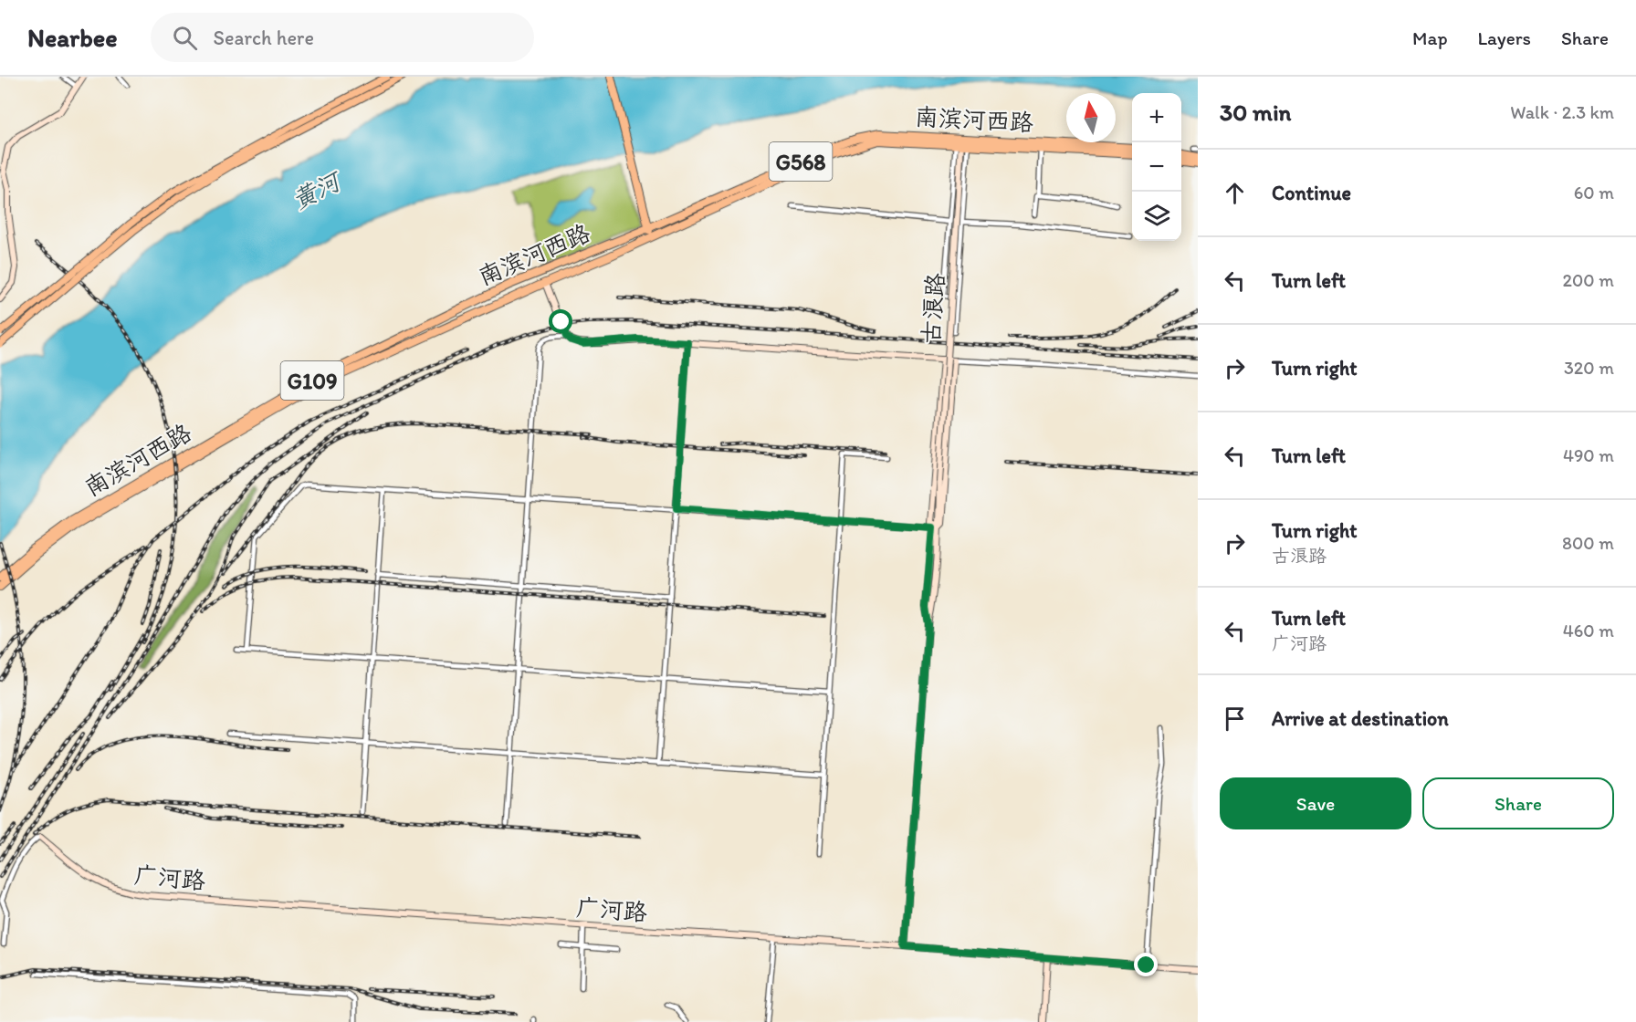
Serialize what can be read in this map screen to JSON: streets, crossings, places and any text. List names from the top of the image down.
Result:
{
  "streets": {
    "highway": ["南滨河西路", "G568", "G109"],
    "street": ["古浪路", "广河路"]
  },
  "crossings": [
    ["南滨河西路", "古浪路"],
    ["南滨河西路", "G109"],
    ["古浪路", "广河路"]
  ],
  "water": ["黄河"],
  "north": "top",
  "page": {
    "header": "Nearbee",
    "search": "Search here",
    "nav": ["Map", "Layers", "Share"],
    "heading": ["30 min", "Walk · 2.3 km"],
    "map_buttons": ["+", "−"],
    "list": [
      ["Continue", "60 m"],
      ["Turn left", "200 m"],
      ["Turn right", "320 m"],
      ["Turn left", "490 m"],
      ["Turn right", "古浪路", "800 m"],
      ["Turn left", "广河路", "460 m"],
      "Arrive at destination"
    ],
    "buttons": ["Save", "Share"]
  }
}
